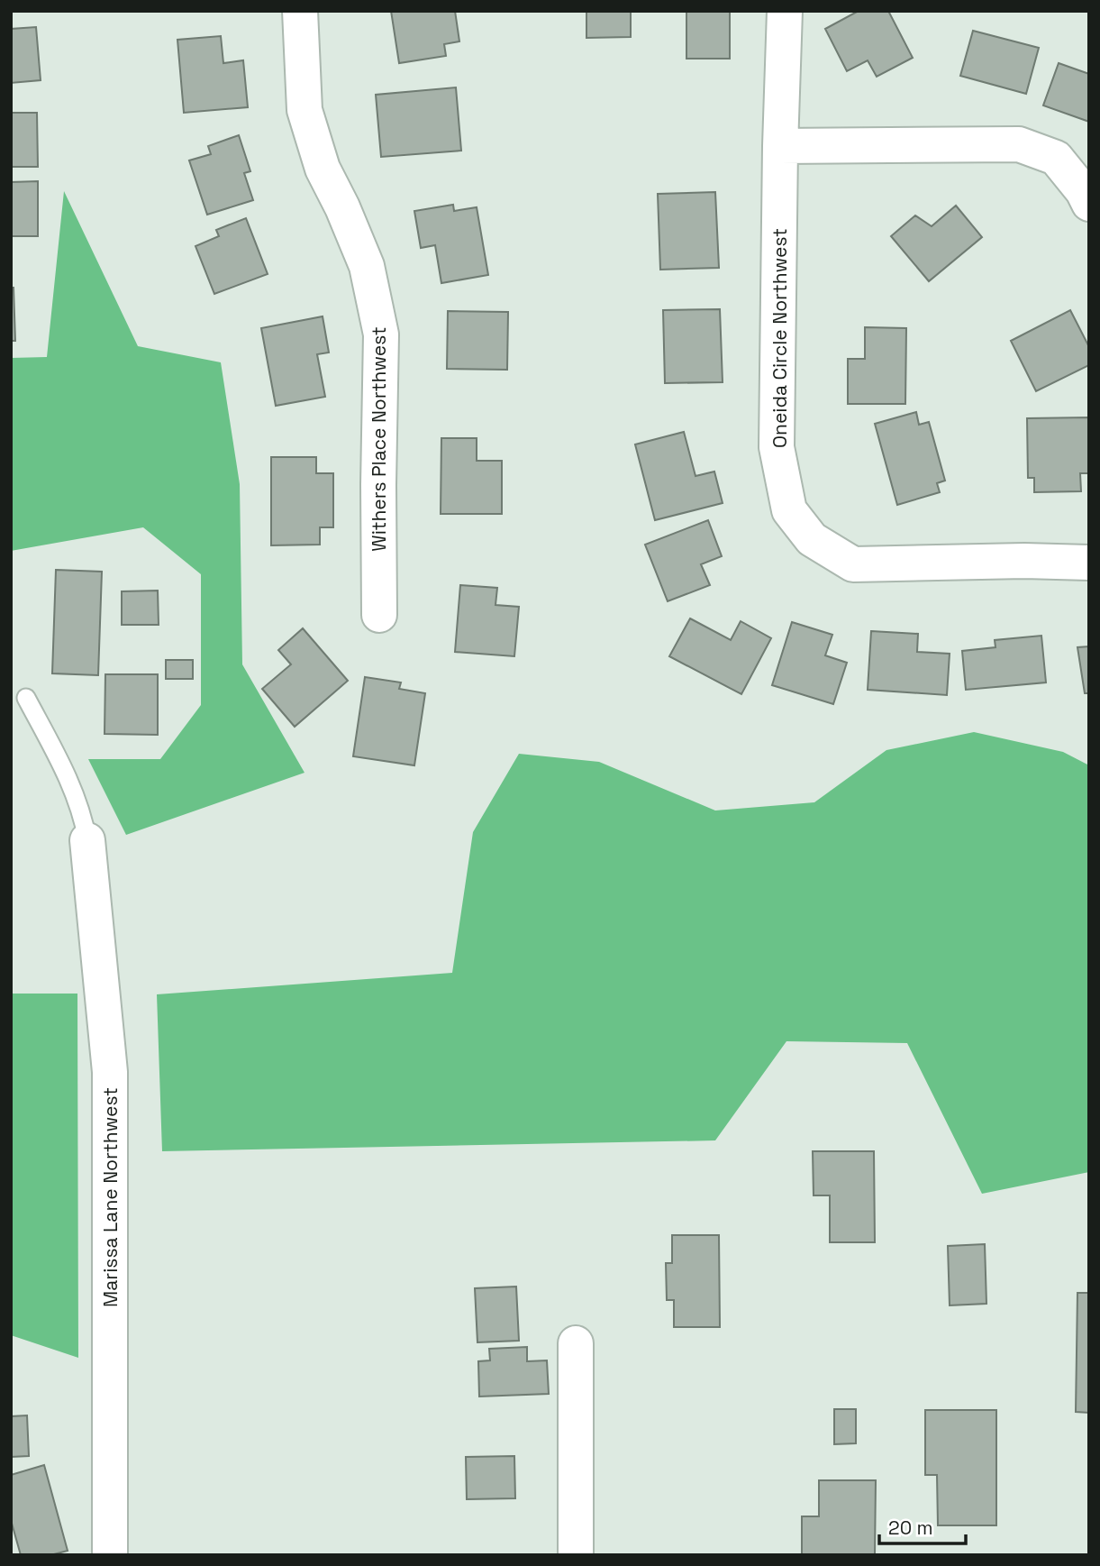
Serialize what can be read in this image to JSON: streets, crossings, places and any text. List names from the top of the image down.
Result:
{
  "streets": {
    "street": ["Oneida Circle Northwest", "Withers Place Northwest", "Marissa Lane Northwest"]
  },
  "scale_bar": "20 m"
}
